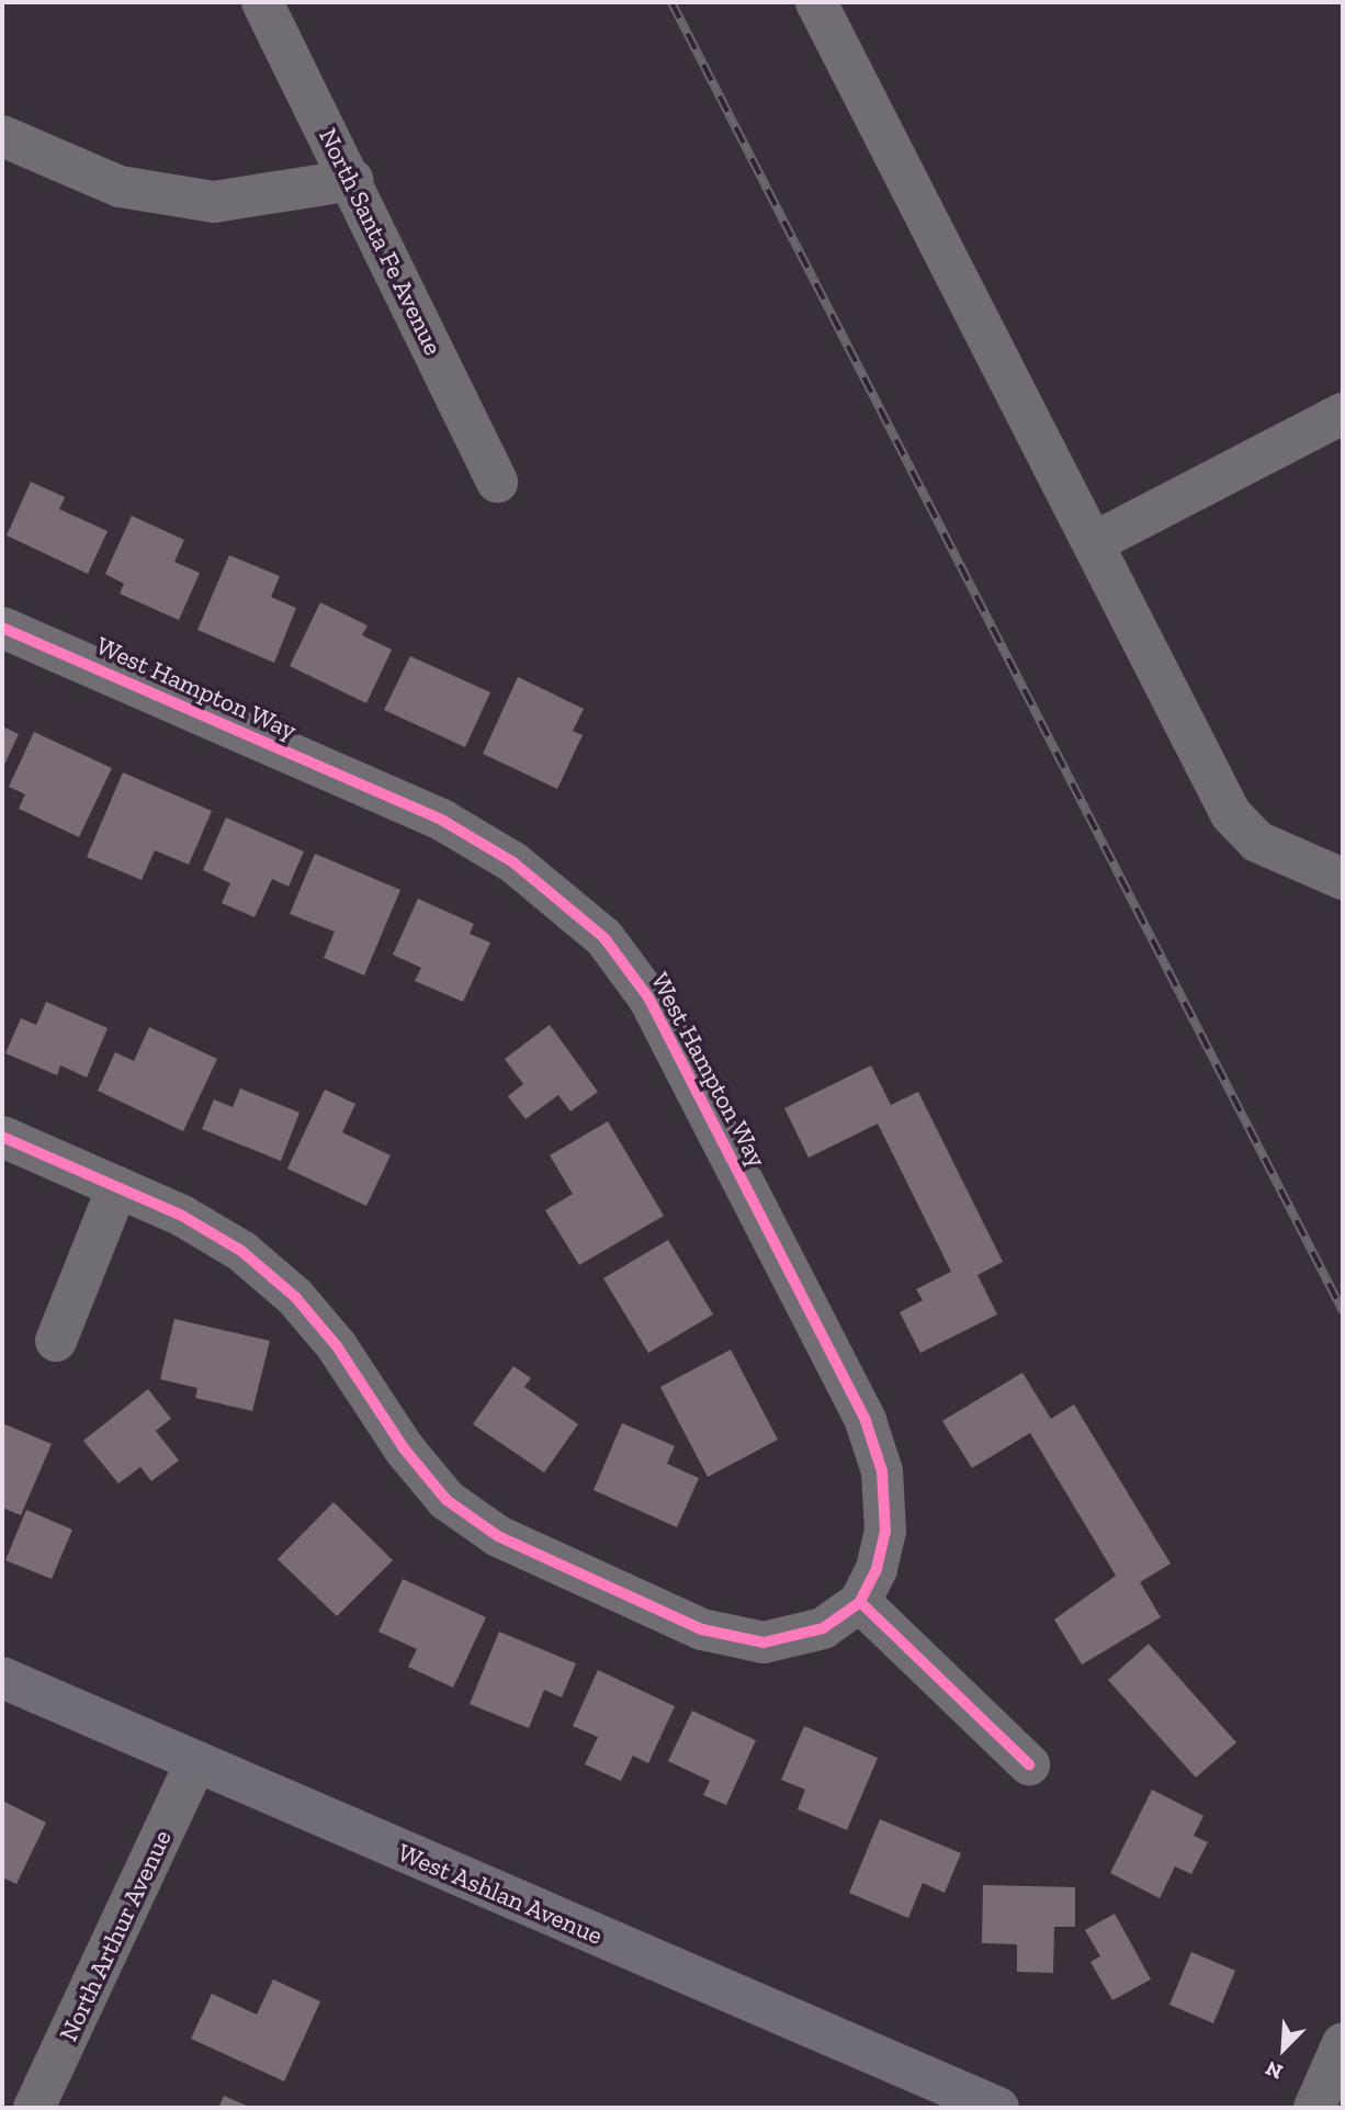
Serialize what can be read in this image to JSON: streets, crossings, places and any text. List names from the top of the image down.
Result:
{
  "streets": {
    "main road": ["West Ashlan Avenue"],
    "street": ["North Santa Fe Avenue", "West Hampton Way", "North Arthur Avenue"]
  },
  "crossings": [
    ["West Ashlan Avenue", "North Arthur Avenue"]
  ],
  "north": "bottom left"
}
